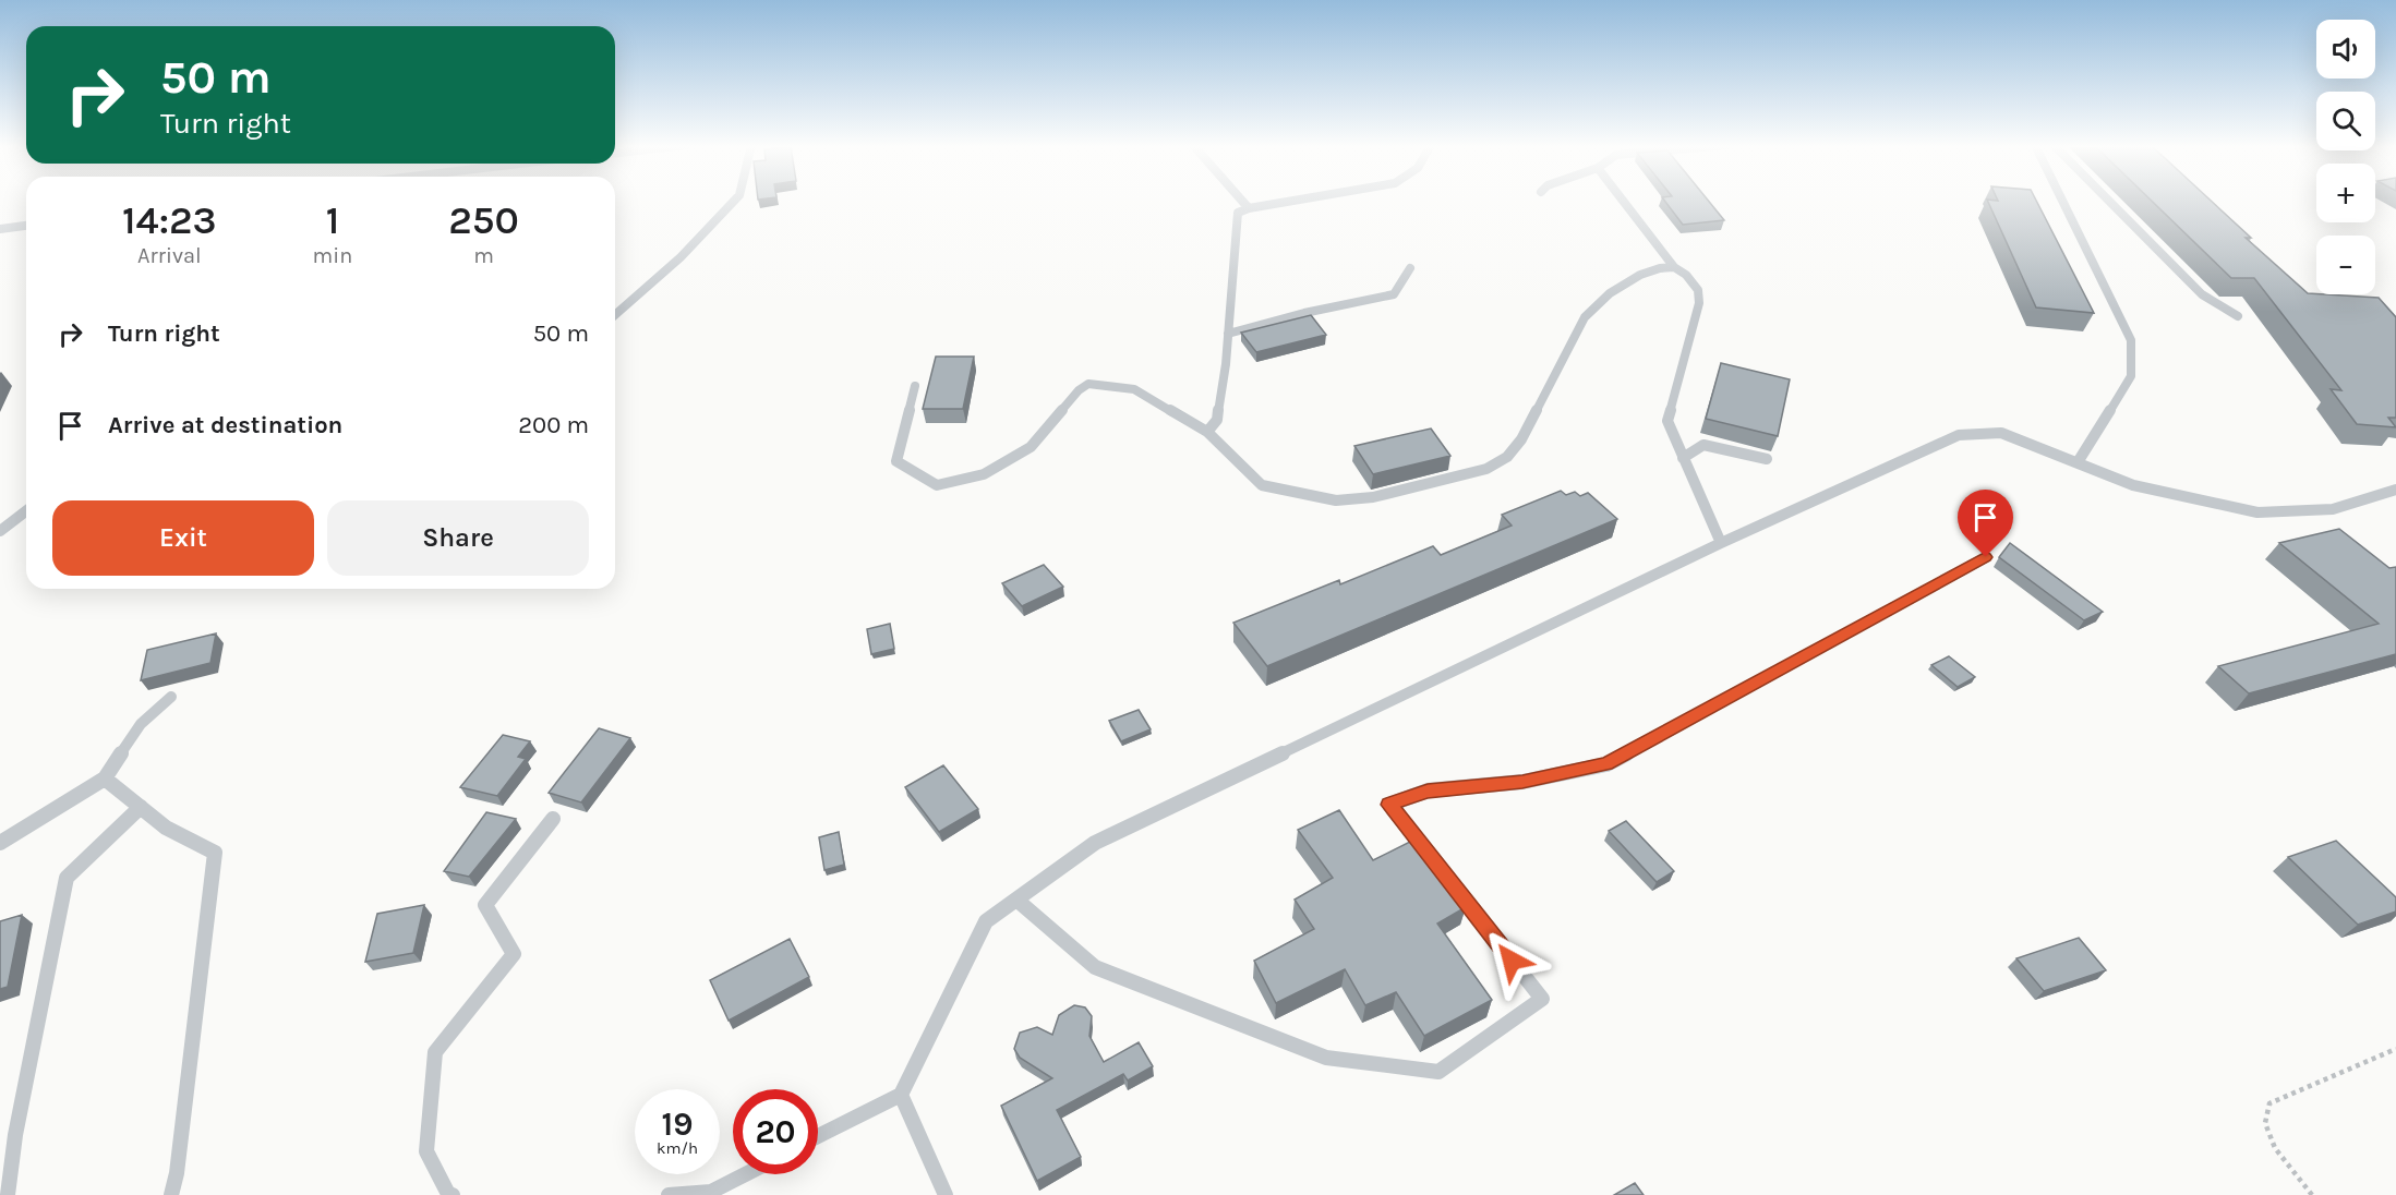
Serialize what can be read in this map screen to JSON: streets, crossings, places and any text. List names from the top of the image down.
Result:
{
  "page": {
    "map_buttons": ["+", "−"],
    "turn": ["50 m", "Turn right"],
    "eta": [
      "14:23",
      "Arrival",
      "1",
      "min",
      "250",
      "m"
    ],
    "list": [
      {
        "name": "Turn right",
        "value": "50 m"
      },
      {
        "name": "Arrive at destination",
        "value": "200 m"
      }
    ],
    "buttons": ["Exit", "Share"],
    "speed": "19 km/h",
    "limit": "20"
  }
}
